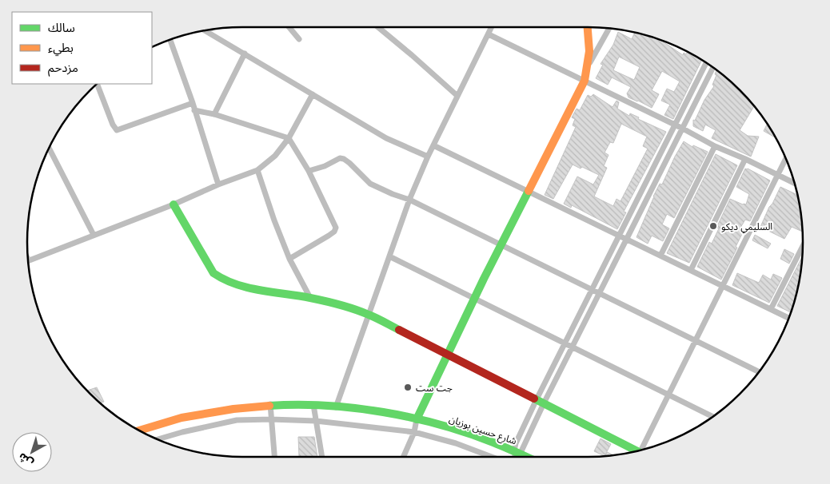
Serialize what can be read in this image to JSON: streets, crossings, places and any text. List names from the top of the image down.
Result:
{
  "streets": {
    "main road": ["شارع حسين بوزيان"]
  },
  "places": ["السليمي ديكو", "جت ست"],
  "legend": ["سالك", "بطيء", "مزدحم"],
  "north": "bottom left"
}
